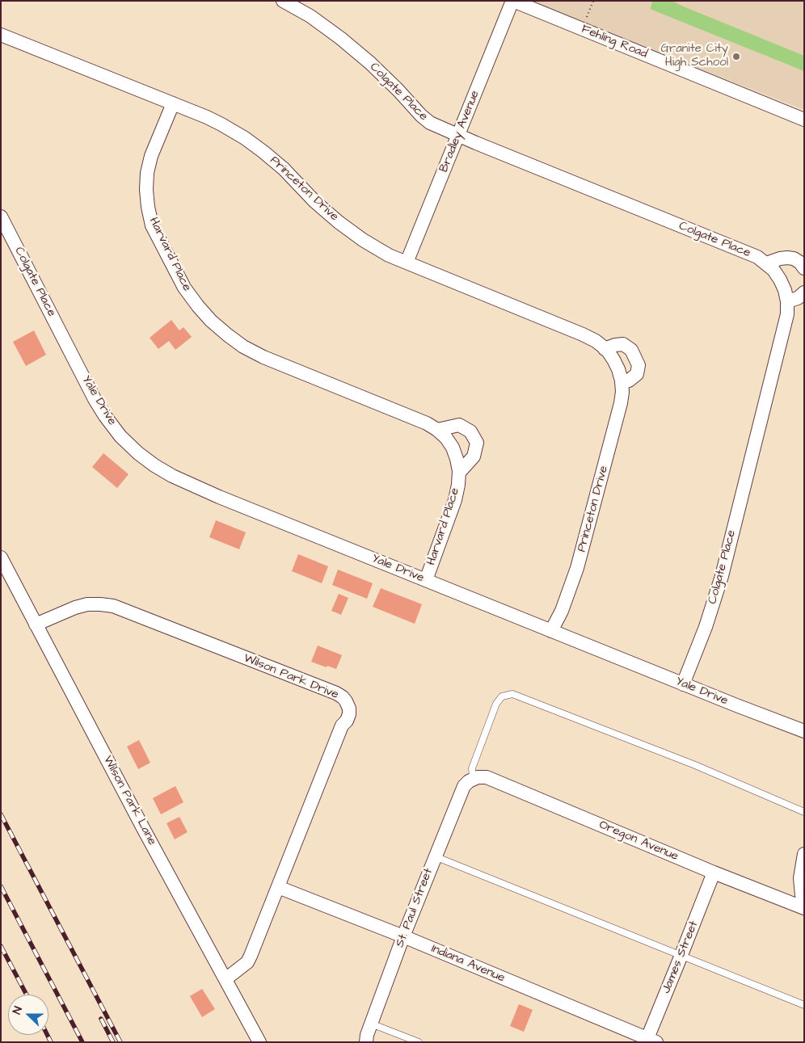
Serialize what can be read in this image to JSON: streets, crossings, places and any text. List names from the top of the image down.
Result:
{
  "streets": {
    "street": [
      "Fehling Road",
      "Colgate Place",
      "Bradley Avenue",
      "Princeton Drive",
      "Harvard Place",
      "Yale Drive",
      "Wilson Park Drive",
      "Wilson Park Lane",
      "Oregon Avenue",
      "St. Paul Street",
      "James Street",
      "Indiana Avenue"
    ]
  },
  "crossings": [
    ["Fehling Road", "Bradley Avenue"],
    ["Colgate Place", "Bradley Avenue"],
    ["Colgate Place", "Yale Drive"],
    ["Bradley Avenue", "Princeton Drive"],
    ["Princeton Drive", "Harvard Place"],
    ["Princeton Drive", "Yale Drive"],
    ["Harvard Place", "Yale Drive"],
    ["Wilson Park Drive", "Wilson Park Lane"],
    ["Wilson Park Drive", "Indiana Avenue"],
    ["Oregon Avenue", "St. Paul Street"],
    ["Oregon Avenue", "James Street"],
    ["St. Paul Street", "Indiana Avenue"],
    ["James Street", "Indiana Avenue"]
  ],
  "places": ["Granite City High School"],
  "north": "left"
}
